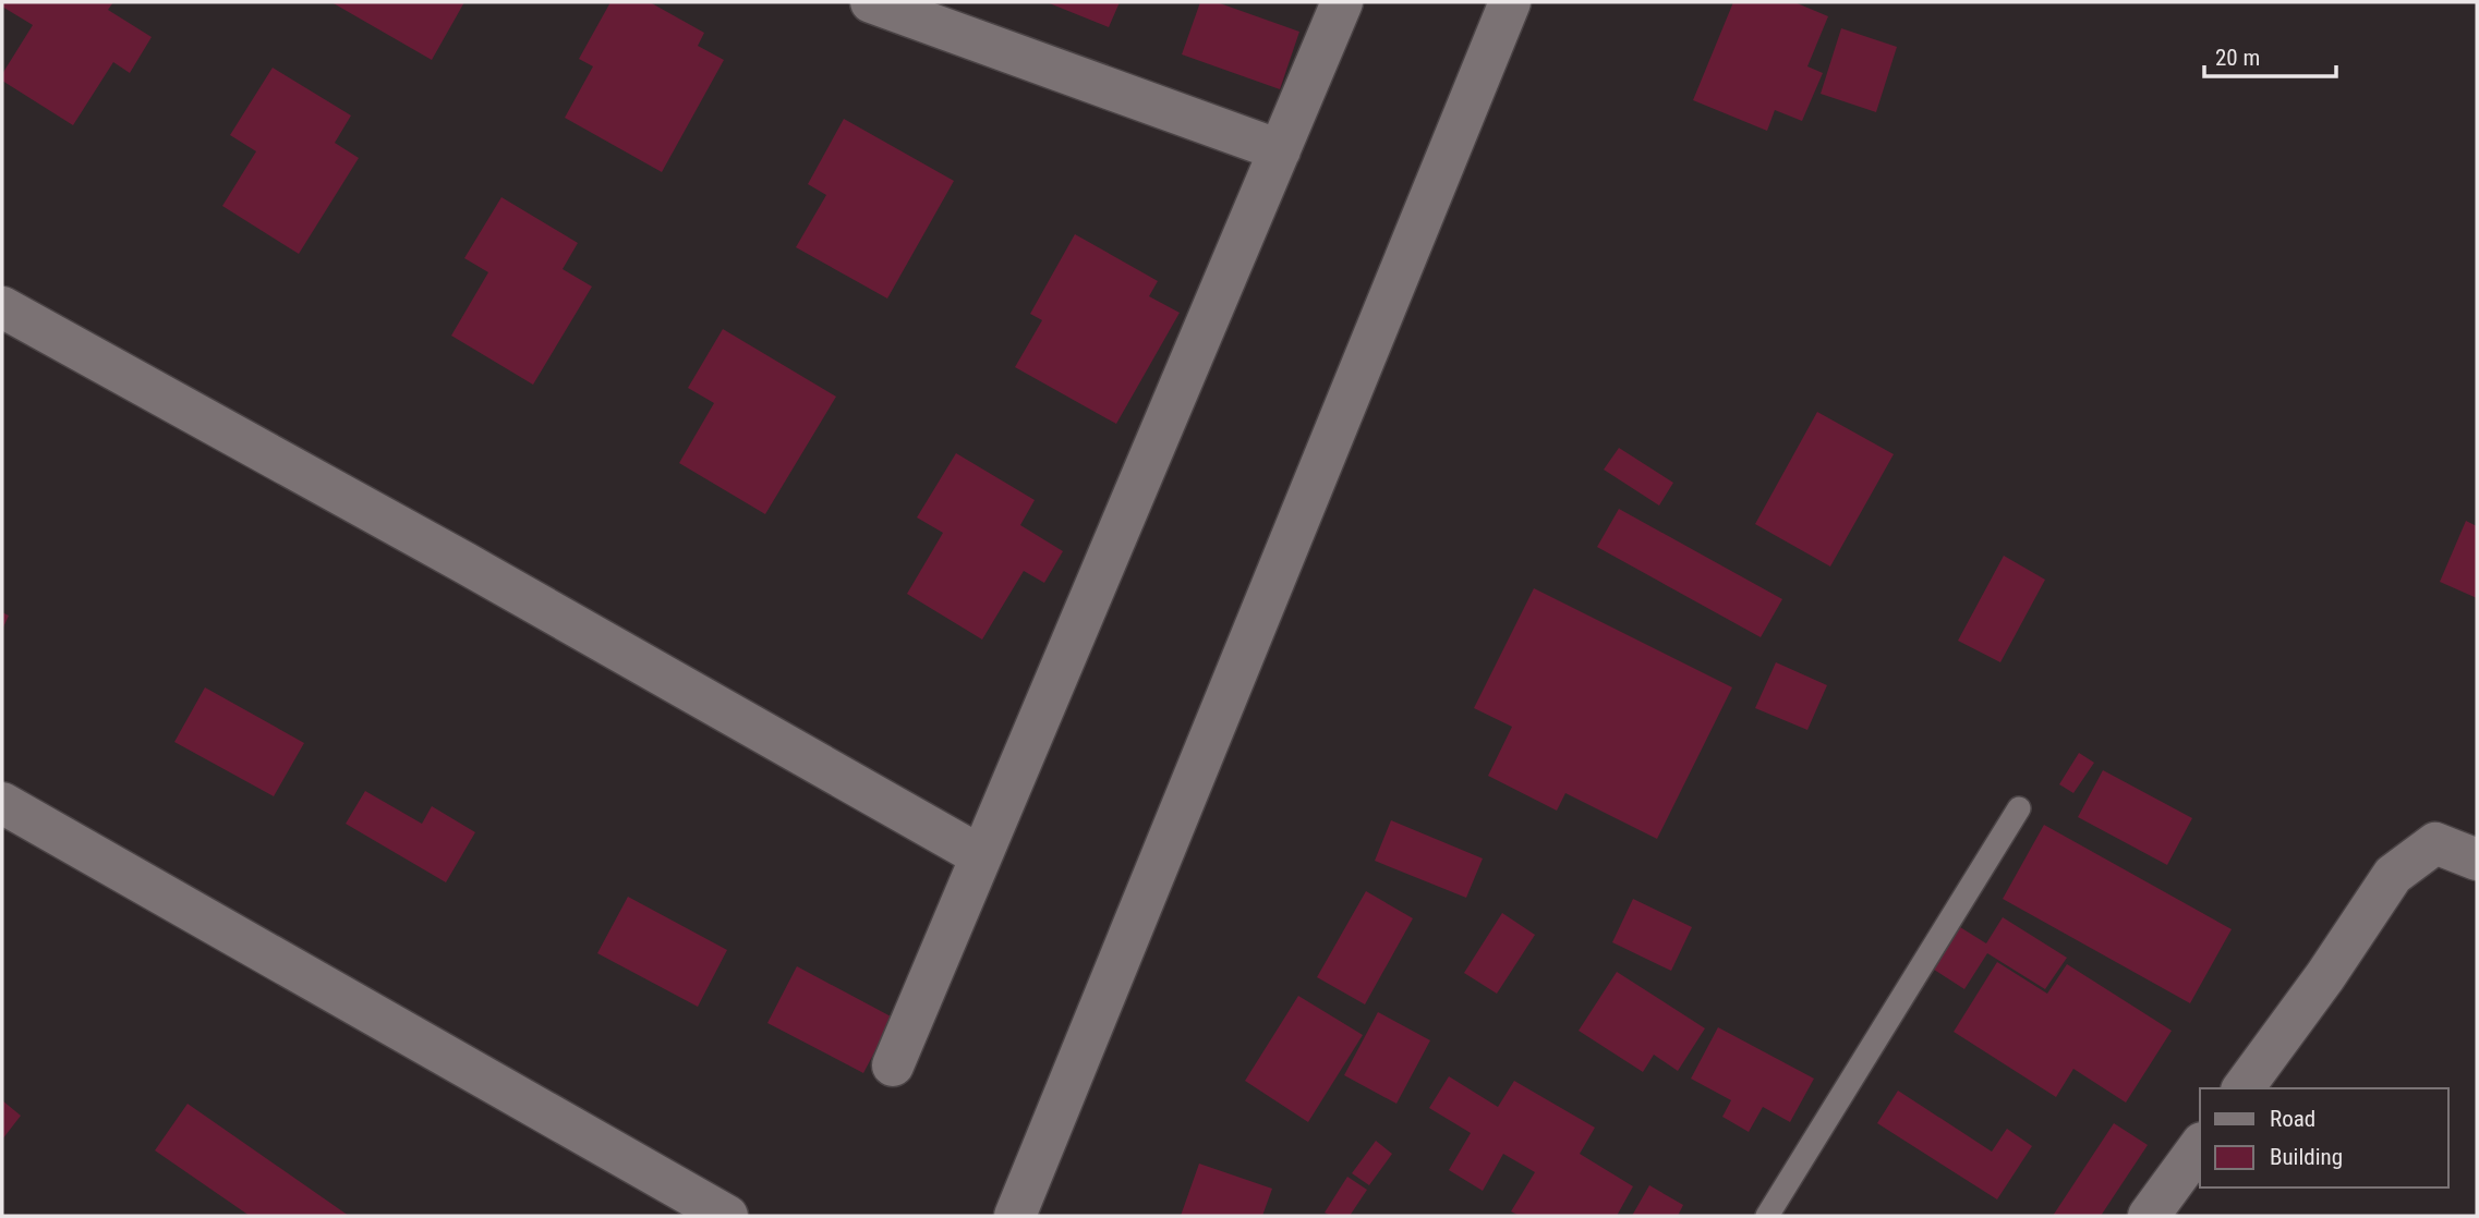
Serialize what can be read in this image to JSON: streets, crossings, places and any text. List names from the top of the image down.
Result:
{
  "legend": ["Road", "Building"],
  "scale_bar": "20 m"
}
